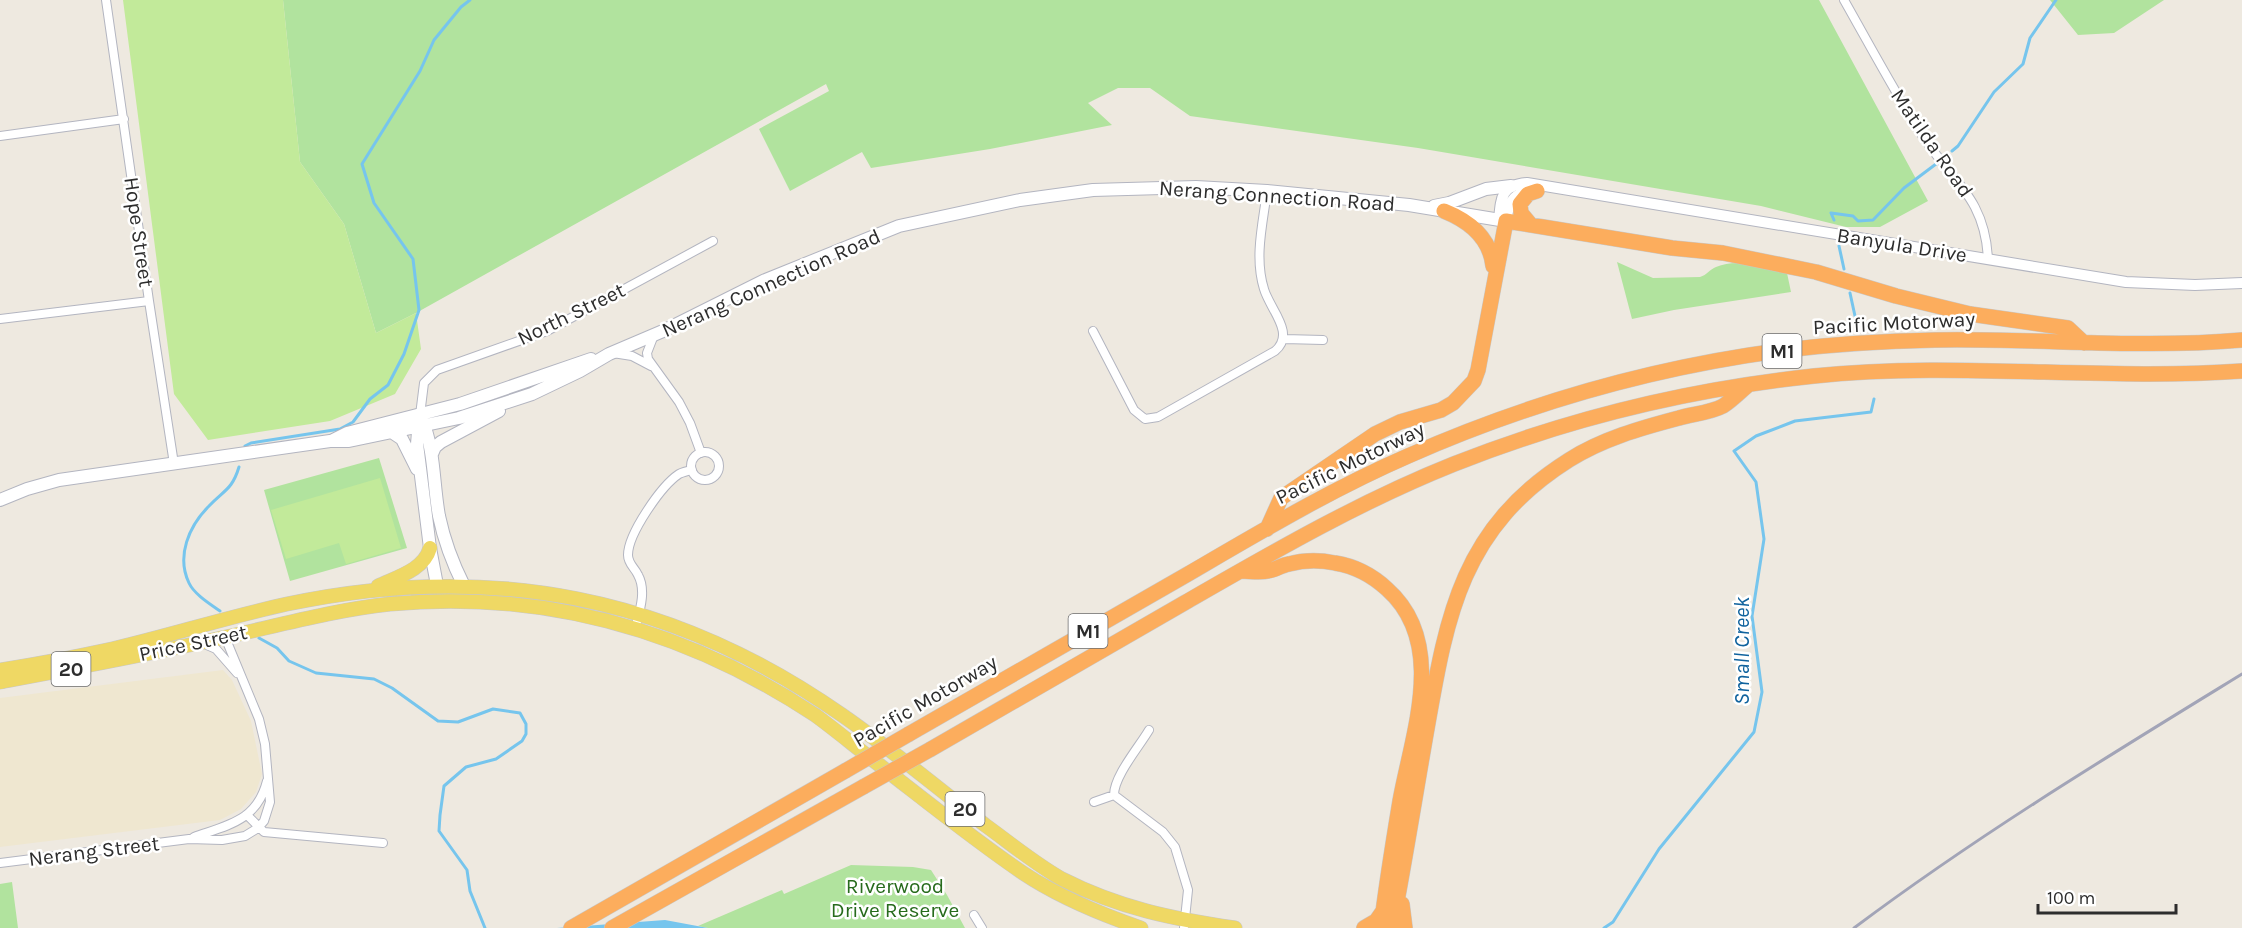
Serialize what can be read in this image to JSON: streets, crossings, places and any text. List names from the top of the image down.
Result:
{
  "streets": {
    "highway": ["Pacific Motorway", "M1"],
    "main road": [
      "Nerang Connection Road",
      "North Street",
      "Price Street",
      "20"
    ],
    "street": [
      "Matilda Road",
      "Hope Street",
      "Banyula Drive",
      "Nerang Street"
    ]
  },
  "crossings": [
    ["Matilda Road", "Banyula Drive"],
    ["Nerang Connection Road", "Hope Street"],
    ["Nerang Connection Road", "Banyula Drive"],
    ["Nerang Connection Road", "North Street"],
    ["North Street", "20"],
    ["Price Street", "20"]
  ],
  "water": ["Small Creek"],
  "parks": ["Riverwood Drive Reserve"],
  "scale_bar": "100 m"
}
